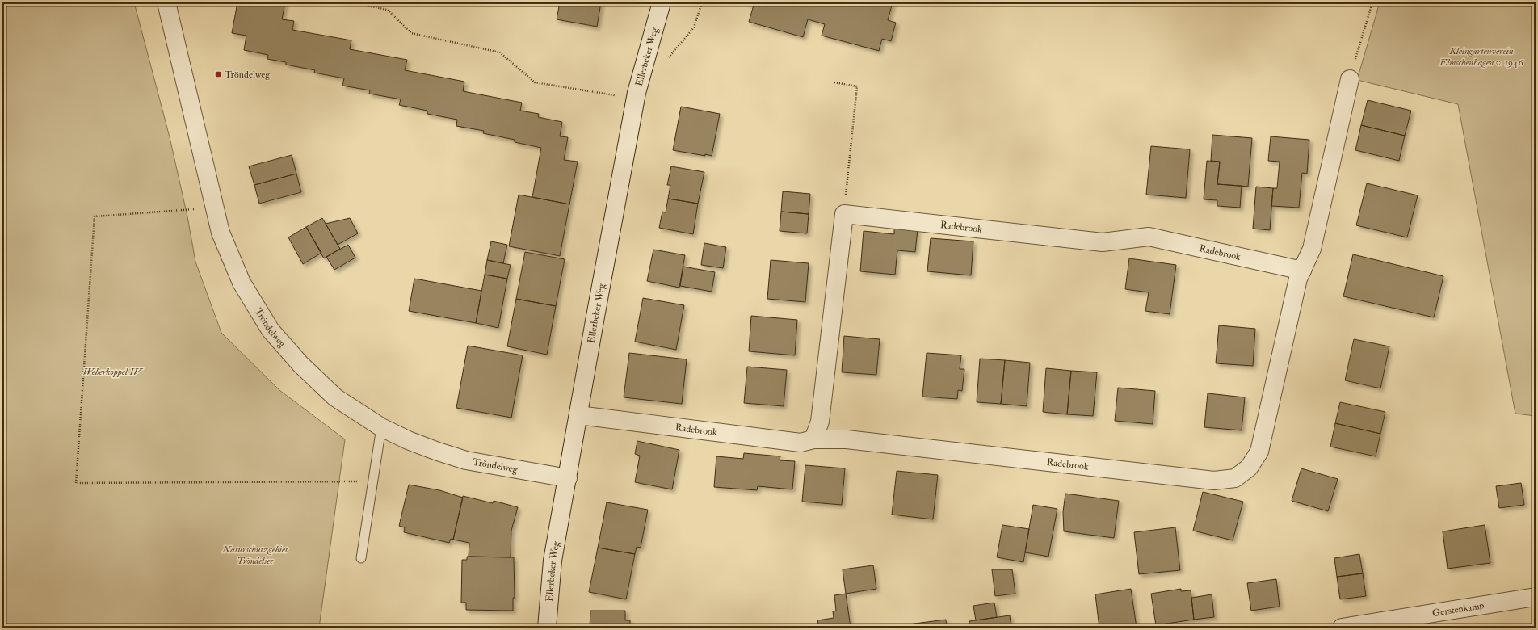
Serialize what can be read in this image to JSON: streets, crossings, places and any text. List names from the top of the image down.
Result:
{
  "streets": {
    "street": [
      "Ellerbeker Weg",
      "Radebrook",
      "Tröndelweg",
      "Gerstenkamp"
    ]
  },
  "crossings": [
    ["Ellerbeker Weg", "Radebrook"],
    ["Ellerbeker Weg", "Tröndelweg"]
  ],
  "parks": ["Kleingartenverein Elmschenhagen v. 1946", "Weberkoppel IV", "Naturschutzgebiet Tröndelsee"],
  "places": {
    "transit": ["Tröndelweg"]
  }
}
